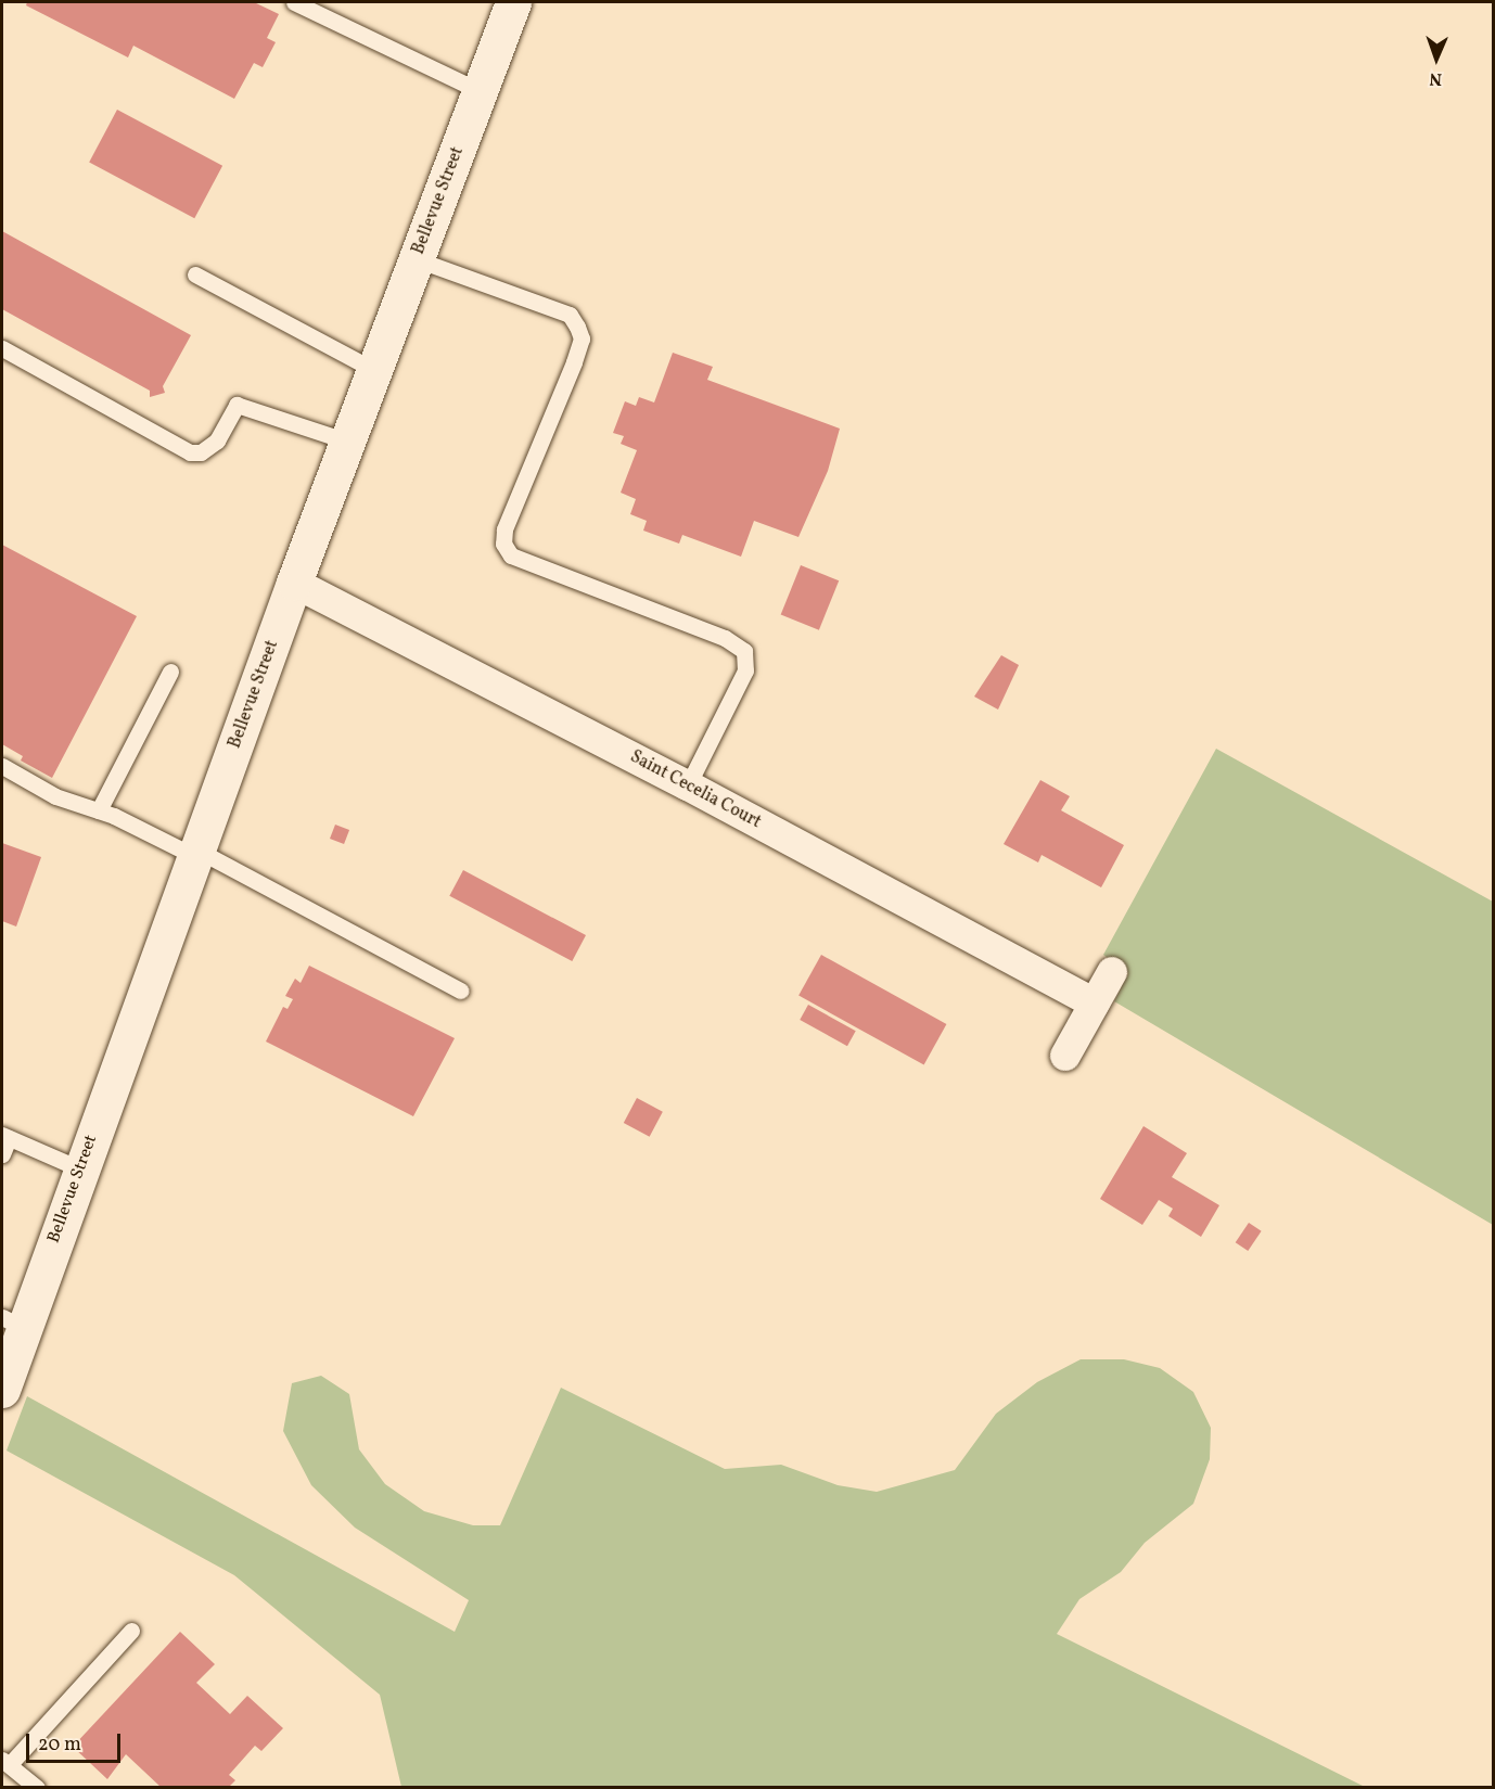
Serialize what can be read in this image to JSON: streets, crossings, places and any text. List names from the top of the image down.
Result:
{
  "streets": {
    "street": ["Bellevue Street", "Saint Cecelia Court"]
  },
  "crossings": [
    ["Bellevue Street", "Saint Cecelia Court"]
  ],
  "scale_bar": "20 m",
  "north": "bottom"
}
